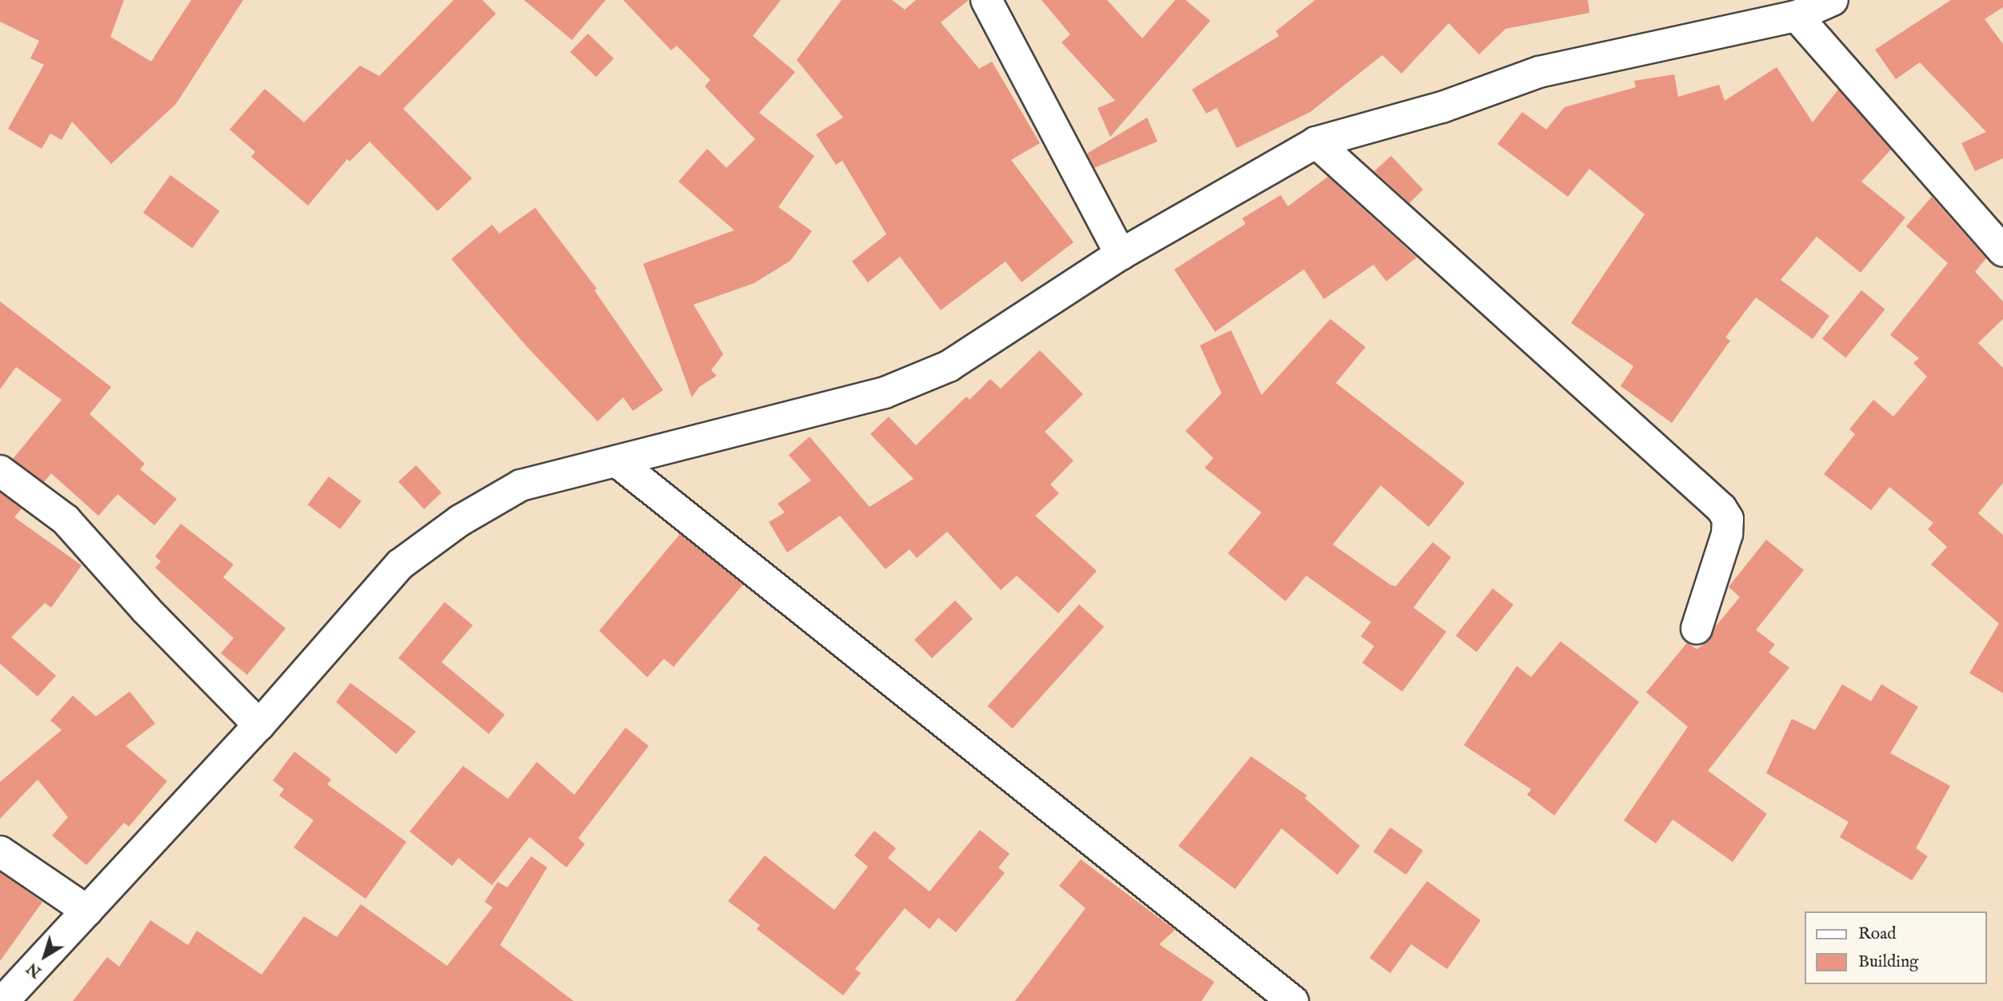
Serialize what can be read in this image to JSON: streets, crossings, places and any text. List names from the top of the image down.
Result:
{
  "legend": ["Road", "Building"],
  "north": "bottom left"
}
